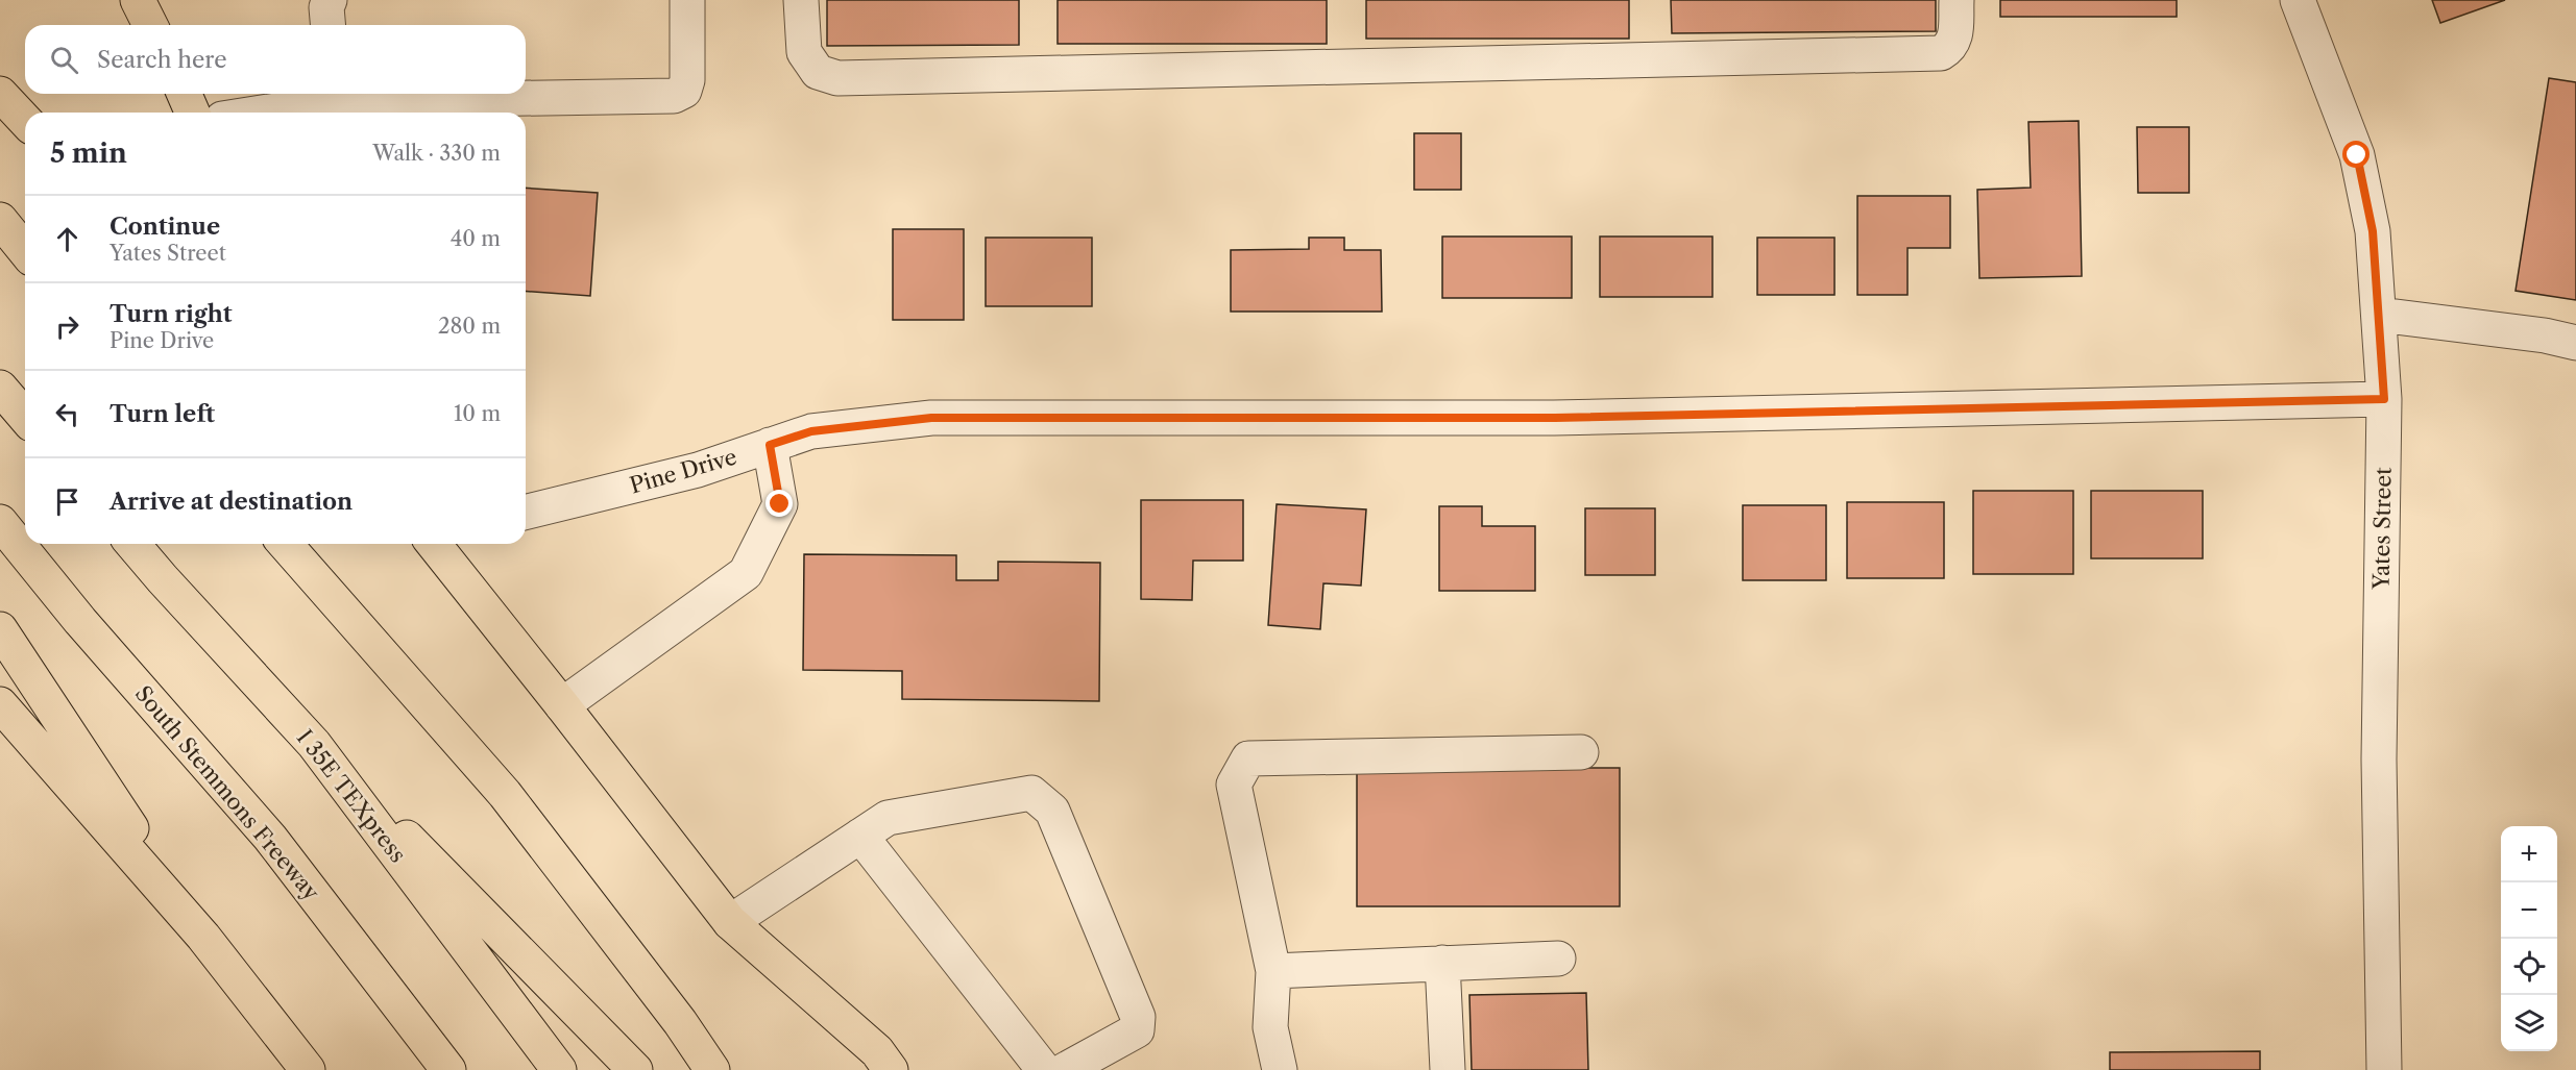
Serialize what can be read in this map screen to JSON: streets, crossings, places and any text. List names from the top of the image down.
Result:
{
  "streets": {
    "main road": ["South Stemmons Freeway", "I 35E TEXpress"],
    "street": ["Pine Drive", "Yates Street"]
  },
  "crossings": [
    ["Pine Drive", "Yates Street"]
  ],
  "page": {
    "search": "Search here",
    "heading": ["5 min", "Walk · 330 m"],
    "list": [
      ["Continue", "Yates Street", "40 m"],
      ["Turn right", "Pine Drive", "280 m"],
      ["Turn left", "10 m"],
      "Arrive at destination"
    ],
    "map_buttons": ["+", "−"]
  }
}
